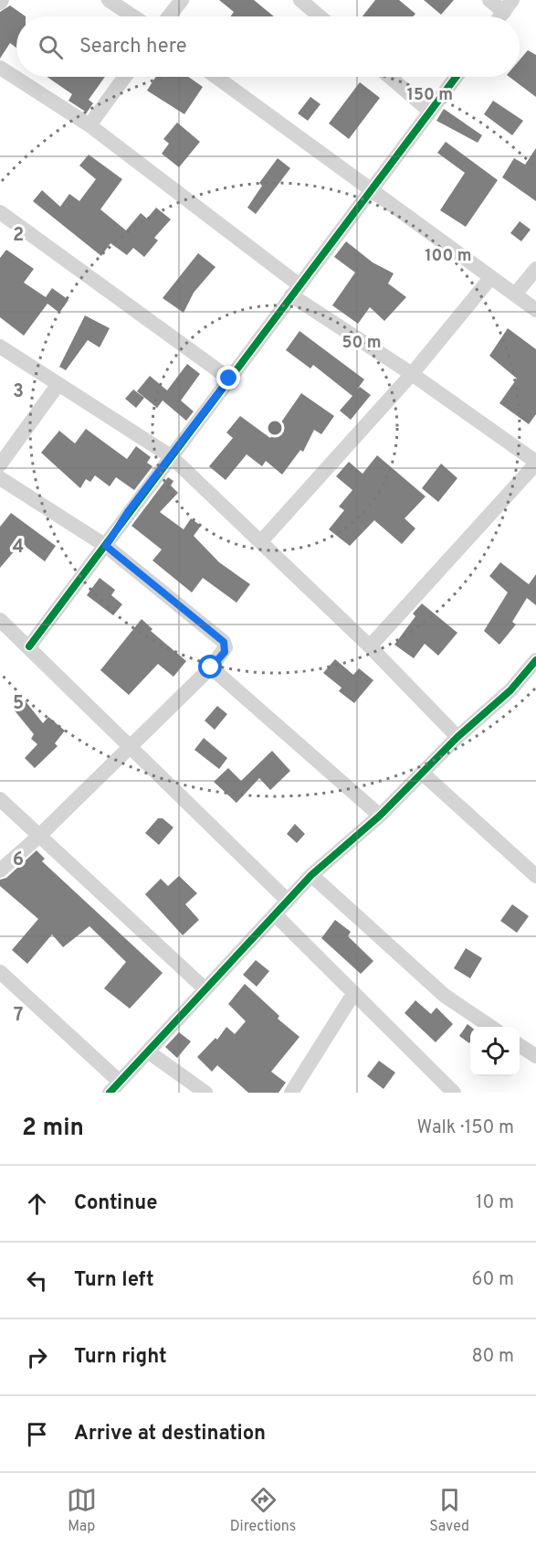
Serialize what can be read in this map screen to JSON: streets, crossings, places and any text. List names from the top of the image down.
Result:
{
  "page": {
    "search": "Search here",
    "heading": ["2 min", "Walk · 150 m"],
    "list": [
      ["Continue", "10 m"],
      ["Turn left", "60 m"],
      ["Turn right", "80 m"],
      "Arrive at destination"
    ],
    "nav": ["Map", "Directions", "Saved"]
  },
  "grid": {
    "rows": [
      "2",
      "3",
      "4",
      "5",
      "6",
      "7"
    ]
  },
  "rings": ["150 m", "100 m", "50 m"]
}
